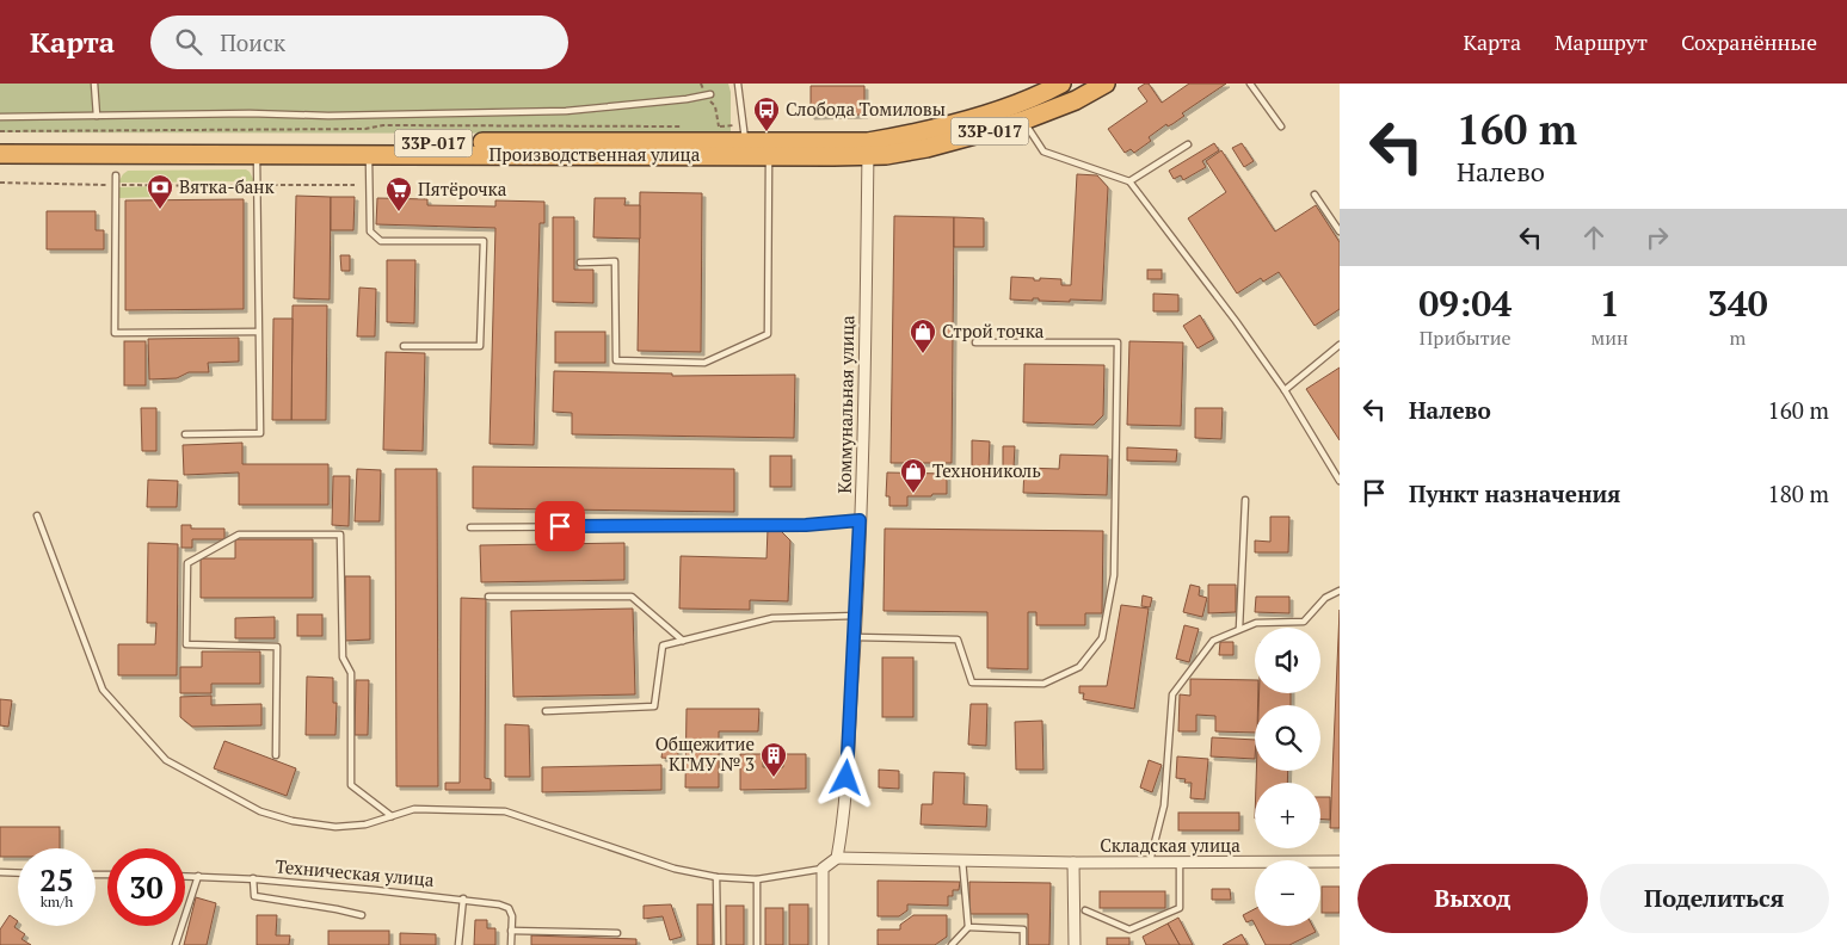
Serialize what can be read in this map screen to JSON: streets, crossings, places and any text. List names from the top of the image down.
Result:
{
  "streets": {
    "highway": ["33Р-017", "Производственная улица"],
    "street": ["Коммунальная улица", "Складская улица"],
    "lane": ["Техническая улица"]
  },
  "crossings": [
    ["Производственная улица", "Коммунальная улица"],
    ["Коммунальная улица", "Складская улица"]
  ],
  "places": {
    "bus stop": ["Слобода Томиловы"],
    "bank": ["Вятка-банк"],
    "supermarket": ["Пятёрочка"],
    "shop": ["Строй точка", "Технониколь"],
    "building": ["Общежитие КГМУ № 3"]
  },
  "page": {
    "header": "Карта",
    "search": "Поиск",
    "nav": ["Карта", "Маршрут", "Сохранённые"],
    "turn": ["160 m", "Налево"],
    "eta": [
      "09:04",
      "Прибытие",
      "1",
      "мин",
      "340",
      "m"
    ],
    "list": [
      {
        "name": "Налево",
        "value": "160 m"
      },
      {
        "name": "Пункт назначения",
        "value": "180 m"
      }
    ],
    "map_buttons": ["+", "−"],
    "speed": "25 km/h",
    "limit": "30",
    "buttons": ["Выход", "Поделиться"]
  }
}
